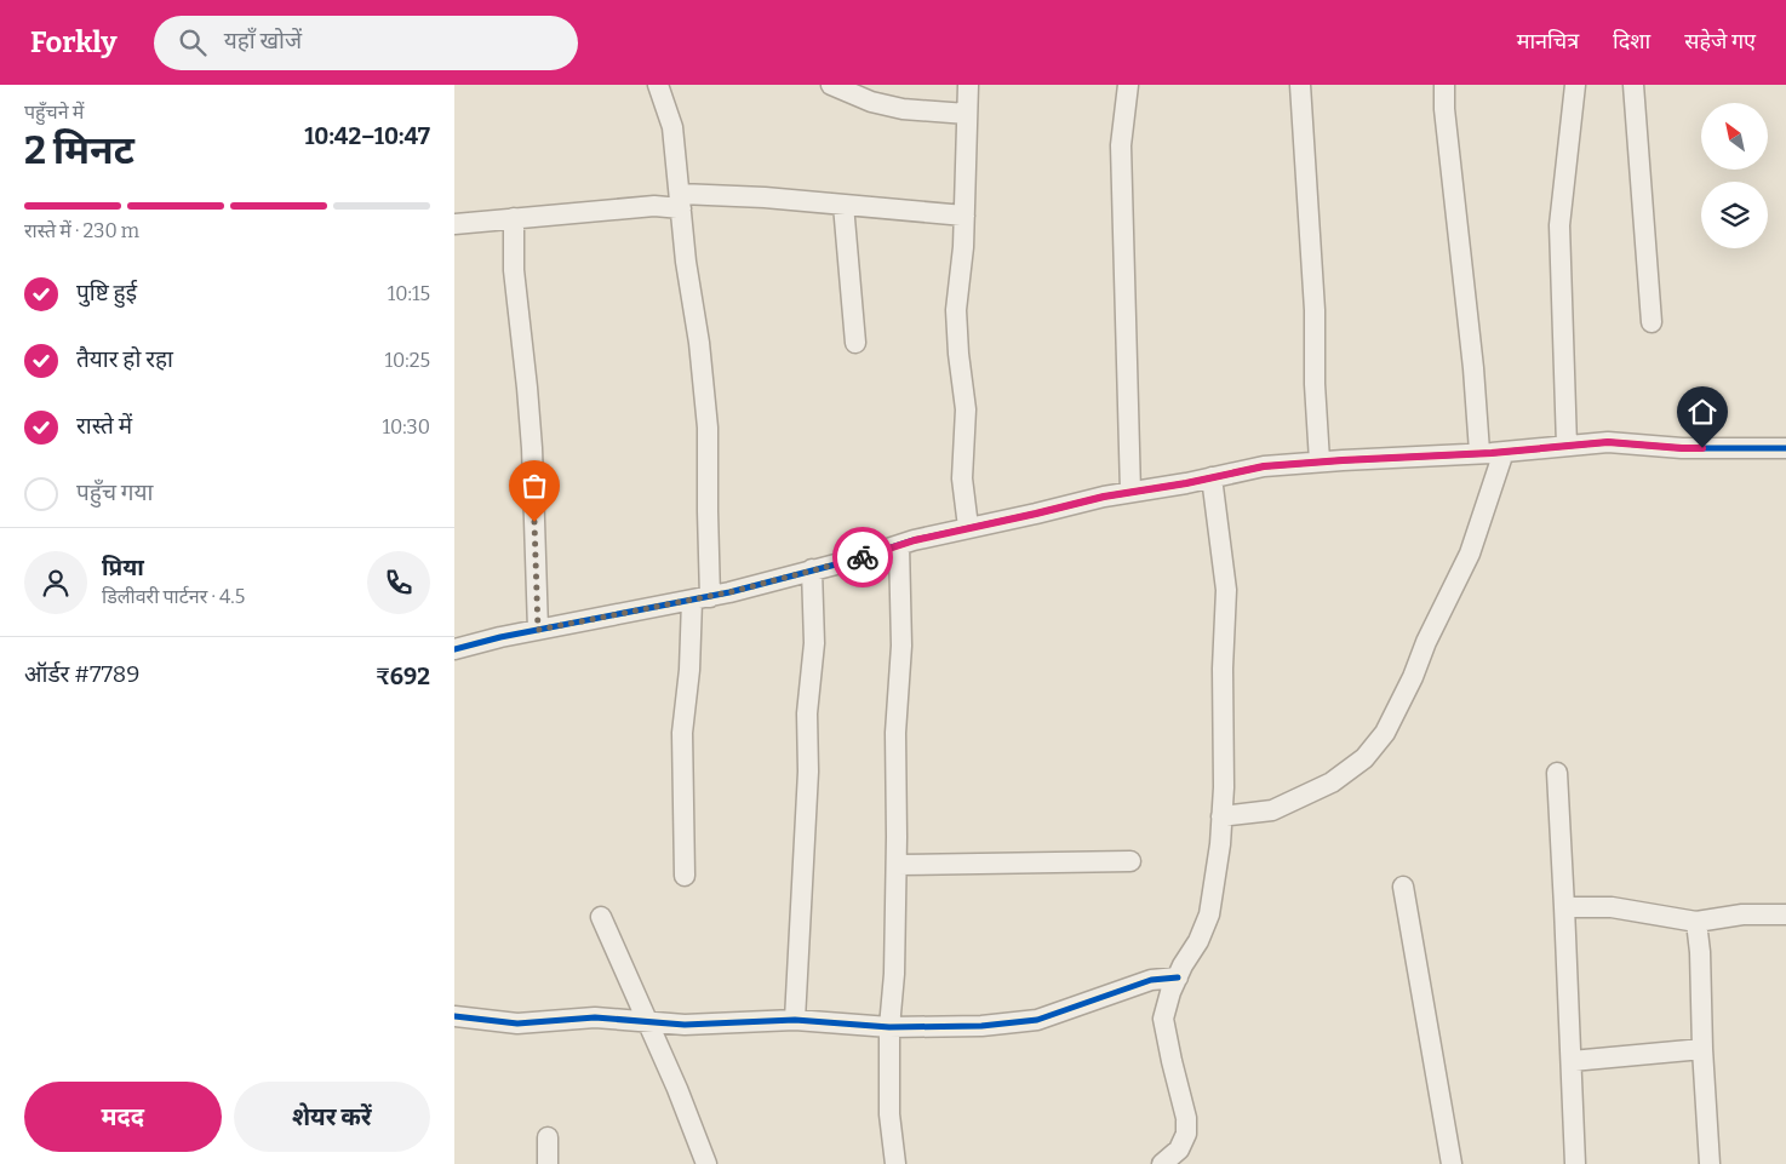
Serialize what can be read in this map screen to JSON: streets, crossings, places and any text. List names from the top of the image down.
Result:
{
  "north": "top left",
  "page": {
    "header": "Forkly",
    "search": "यहाँ खोजें",
    "nav": ["मानचित्र", "दिशा", "सहेजे गए"],
    "heading": ["2 मिनट", "पहुँचने में", "10:42–10:47"],
    "panel": [
      "प्रिया",
      "डिलीवरी पार्टनर · 4.5",
      "ऑर्डर #7789",
      "₹692"
    ],
    "bar": "रास्ते में · 230 m",
    "list": [
      ["पुष्टि हुई", "10:15"],
      ["तैयार हो रहा", "10:25"],
      ["रास्ते में", "10:30"],
      "पहुँच गया"
    ],
    "buttons": ["मदद", "शेयर करें"]
  }
}
